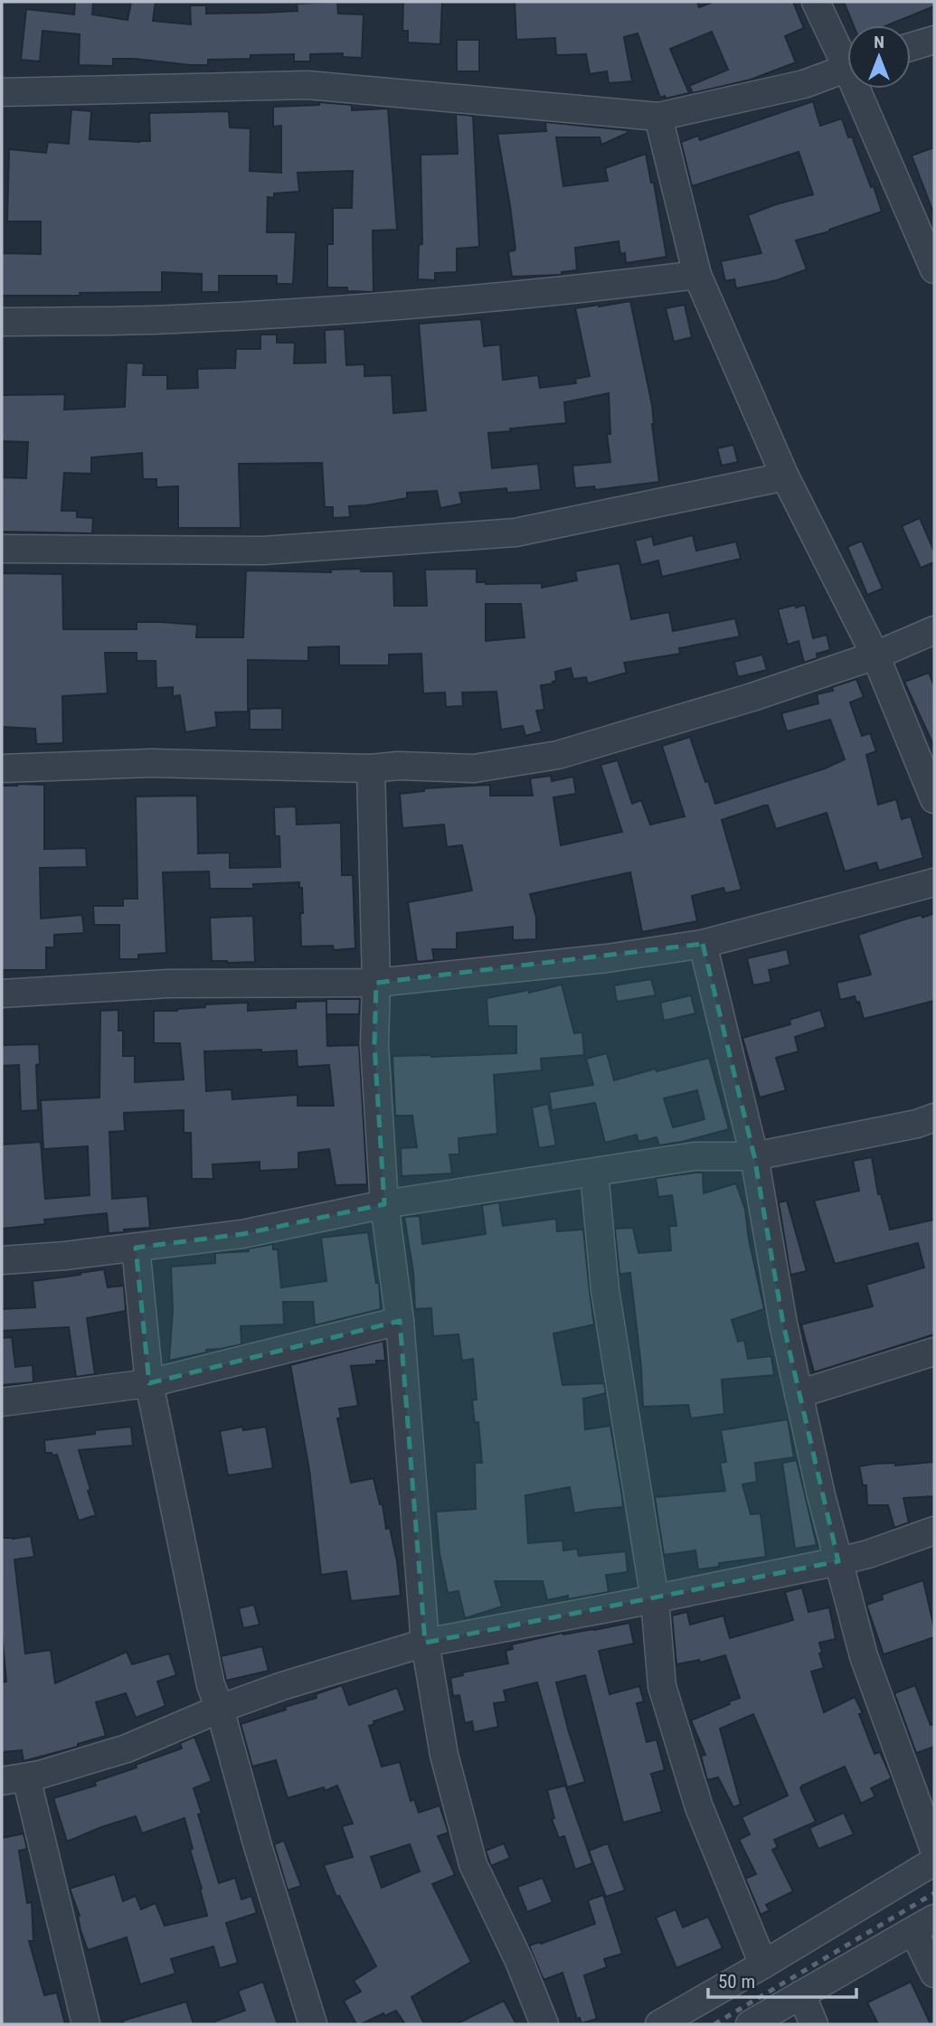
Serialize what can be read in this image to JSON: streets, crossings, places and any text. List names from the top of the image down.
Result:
{
  "scale_bar": "50 m",
  "north": "top"
}
